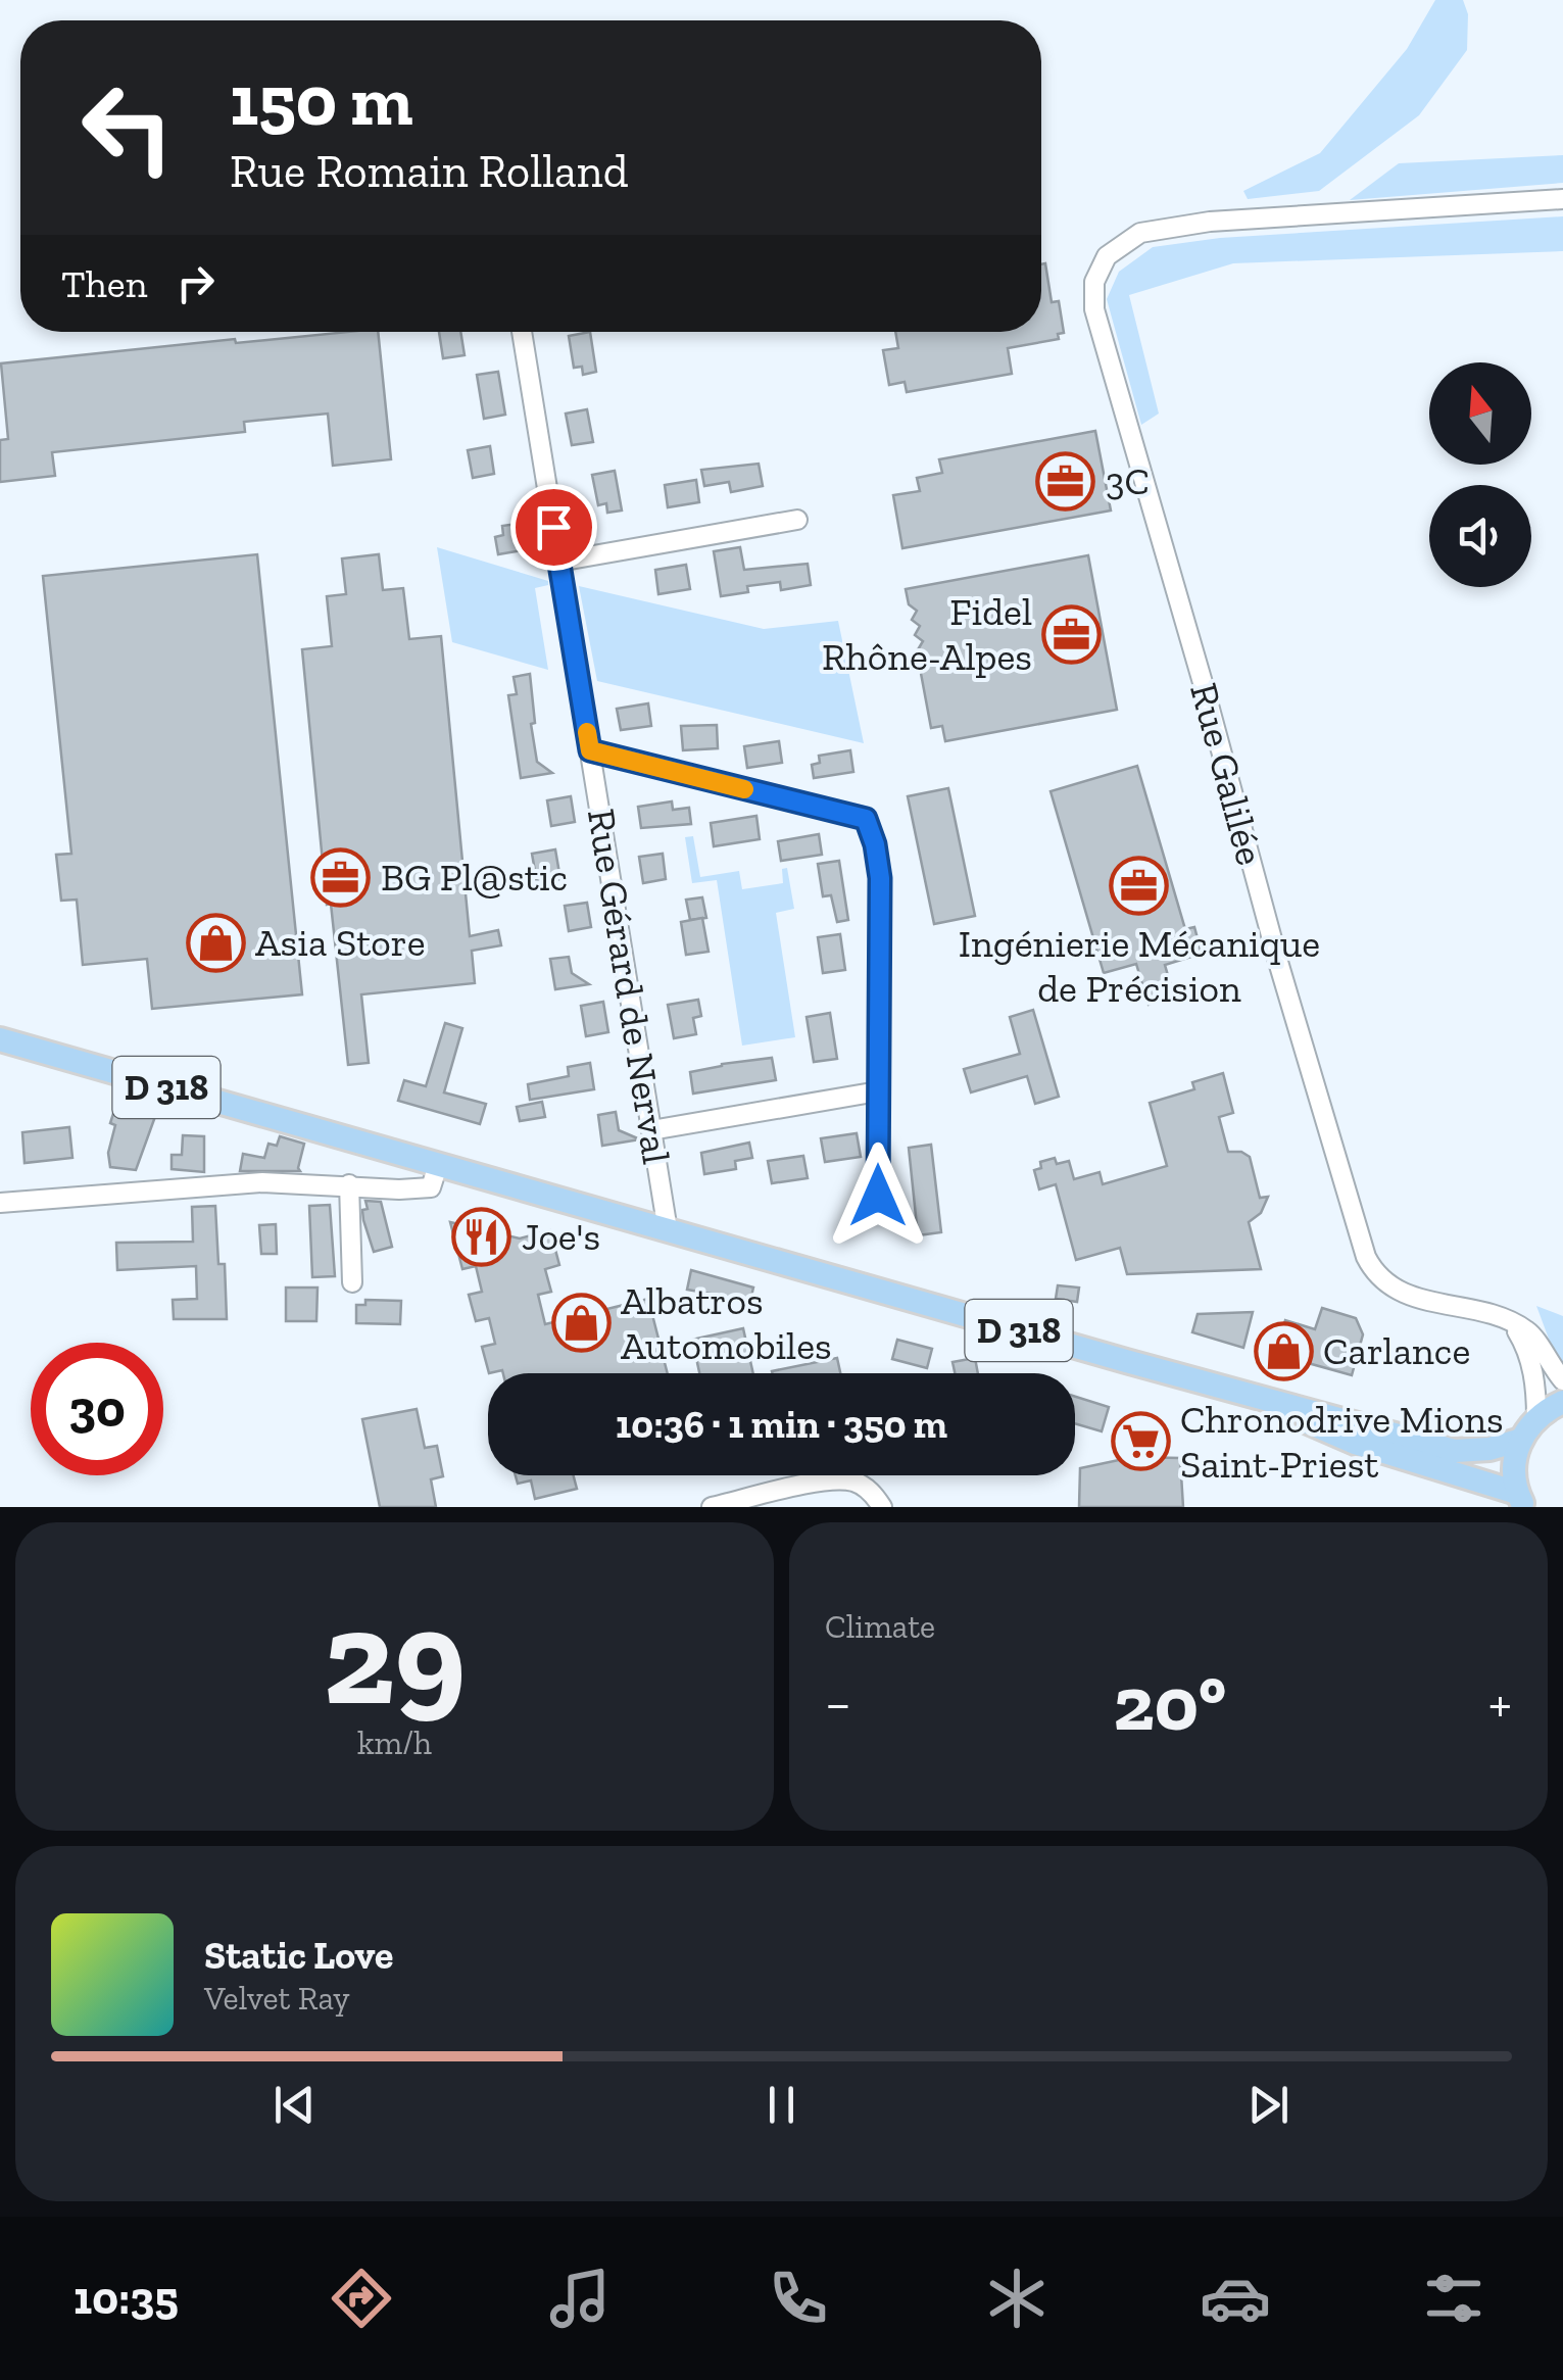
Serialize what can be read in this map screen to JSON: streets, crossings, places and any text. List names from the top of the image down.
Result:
{
  "streets": {
    "main road": ["D 318"],
    "street": ["Rue Galilée", "Rue Gérard de Nerval"]
  },
  "crossings": [
    ["Rue Gérard de Nerval", "D 318"]
  ],
  "places": {
    "office": [
      "3C",
      "Fidel Rhône-Alpes",
      "BG Pl@stic",
      "Ingénierie Mécanique de Précision"
    ],
    "shop": ["Asia Store", "Albatros Automobiles", "Carlance"],
    "restaurant": ["Joe's"],
    "supermarket": ["Chronodrive Mions Saint-Priest"]
  },
  "north": "top",
  "page": {
    "turn": ["150 m", "Rue Romain Rolland"],
    "then": "Then",
    "limit": "30",
    "trip": "10:36 · 1 min · 350 m",
    "tile": [
      ["29", "km/h"],
      "Climate"
    ],
    "heat": ["−", "20°", "+"],
    "song": ["Static Love", "Velvet Ray"],
    "tabs": "10:35"
  }
}
